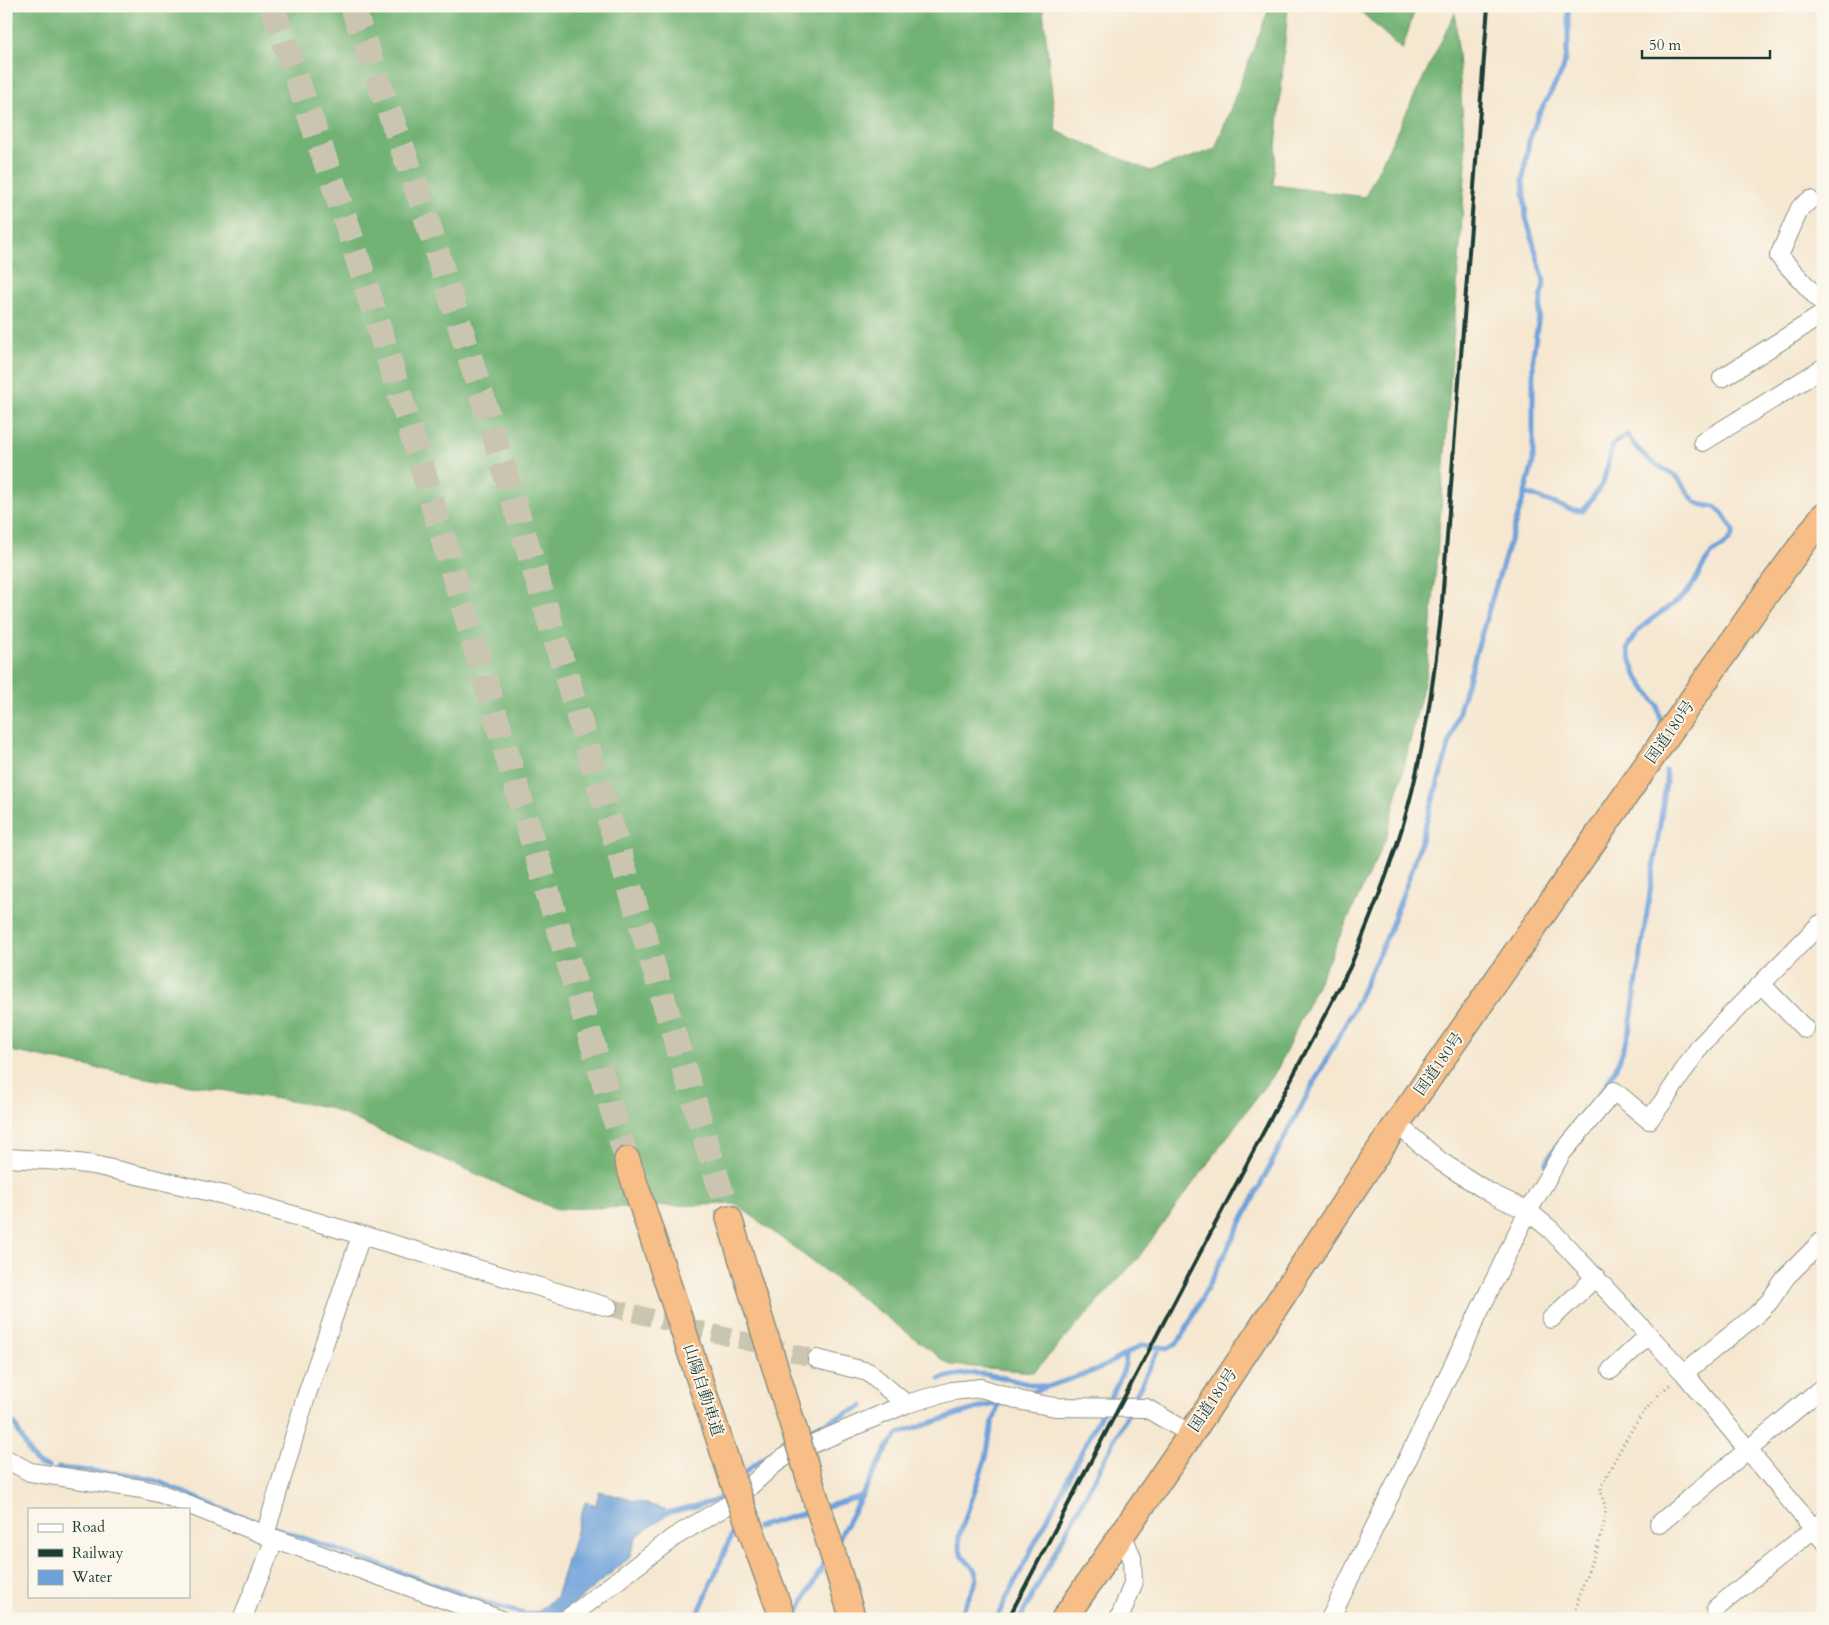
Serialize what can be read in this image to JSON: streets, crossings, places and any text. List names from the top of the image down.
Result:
{
  "streets": {
    "highway": ["国道180号", "山陽自動車道"]
  },
  "legend": ["Road", "Railway", "Water"],
  "scale_bar": "50 m"
}
